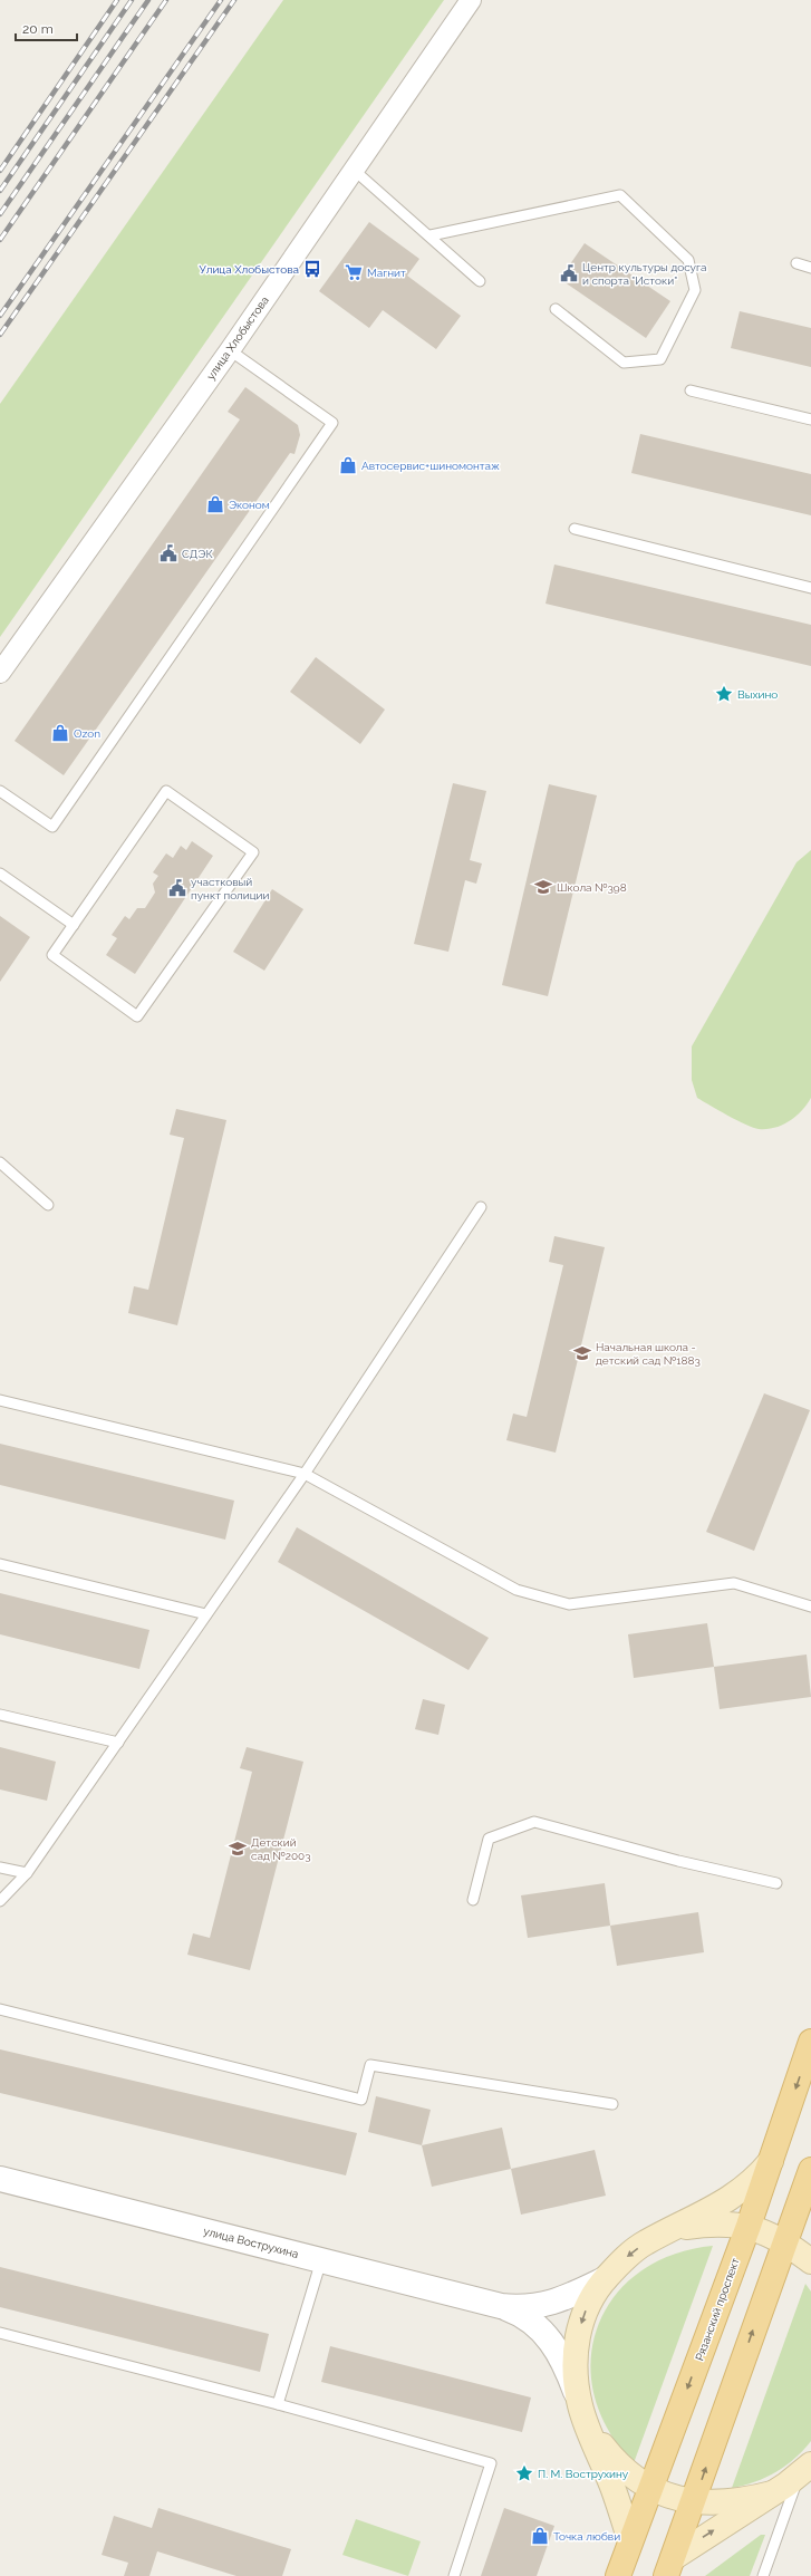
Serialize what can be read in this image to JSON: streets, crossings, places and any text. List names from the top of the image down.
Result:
{
  "streets": {
    "main road": ["Рязанский проспект"],
    "street": ["улица Хлобыстова", "улица Вострухина"]
  },
  "places": {
    "bus stop": ["Улица Хлобыстова"],
    "supermarket": ["Магнит"],
    "public building": ["Центр культуры досуга и спорта \"Истоки\"", "СДЭК", "участковый пункт полиции"],
    "shop": [
      "Автосервис+шиномонтаж",
      "Эконом",
      "Ozon",
      "Точка любви"
    ],
    "place": ["Выхино", "П. М. Вострухину"],
    "school or university": ["Школа №398", "Начальная школа - детский сад №1883", "Детский сад №2003"]
  },
  "scale_bar": "20 m"
}
